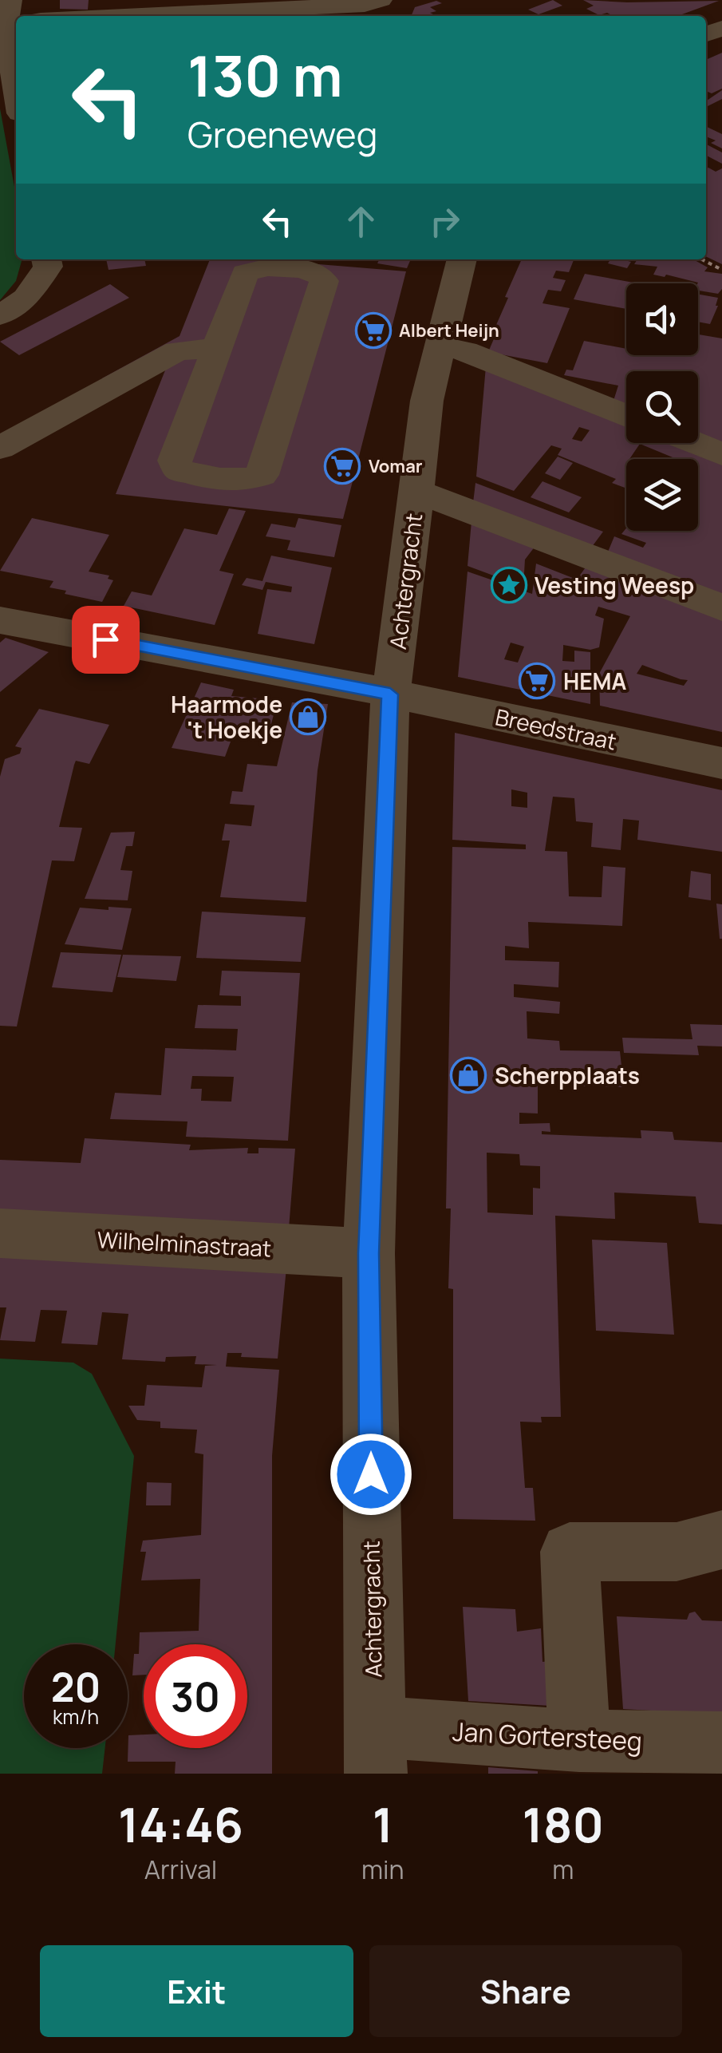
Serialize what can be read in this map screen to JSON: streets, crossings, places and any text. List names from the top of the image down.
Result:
{
  "streets": {
    "street": [
      "Achtergracht",
      "Breedstraat",
      "Wilhelminastraat",
      "Jan Gortersteeg"
    ]
  },
  "crossings": [
    ["Achtergracht", "Breedstraat"],
    ["Achtergracht", "Wilhelminastraat"],
    ["Achtergracht", "Jan Gortersteeg"]
  ],
  "places": {
    "supermarket": ["Albert Heijn", "Vomar", "HEMA"],
    "place": ["Vesting Weesp"],
    "shop": ["Haarmode 't Hoekje", "Scherpplaats"]
  },
  "page": {
    "turn": ["130 m", "Groeneweg"],
    "speed": "20 km/h",
    "limit": "30",
    "eta": [
      "14:46",
      "Arrival",
      "1",
      "min",
      "180",
      "m"
    ],
    "buttons": ["Exit", "Share"]
  }
}
